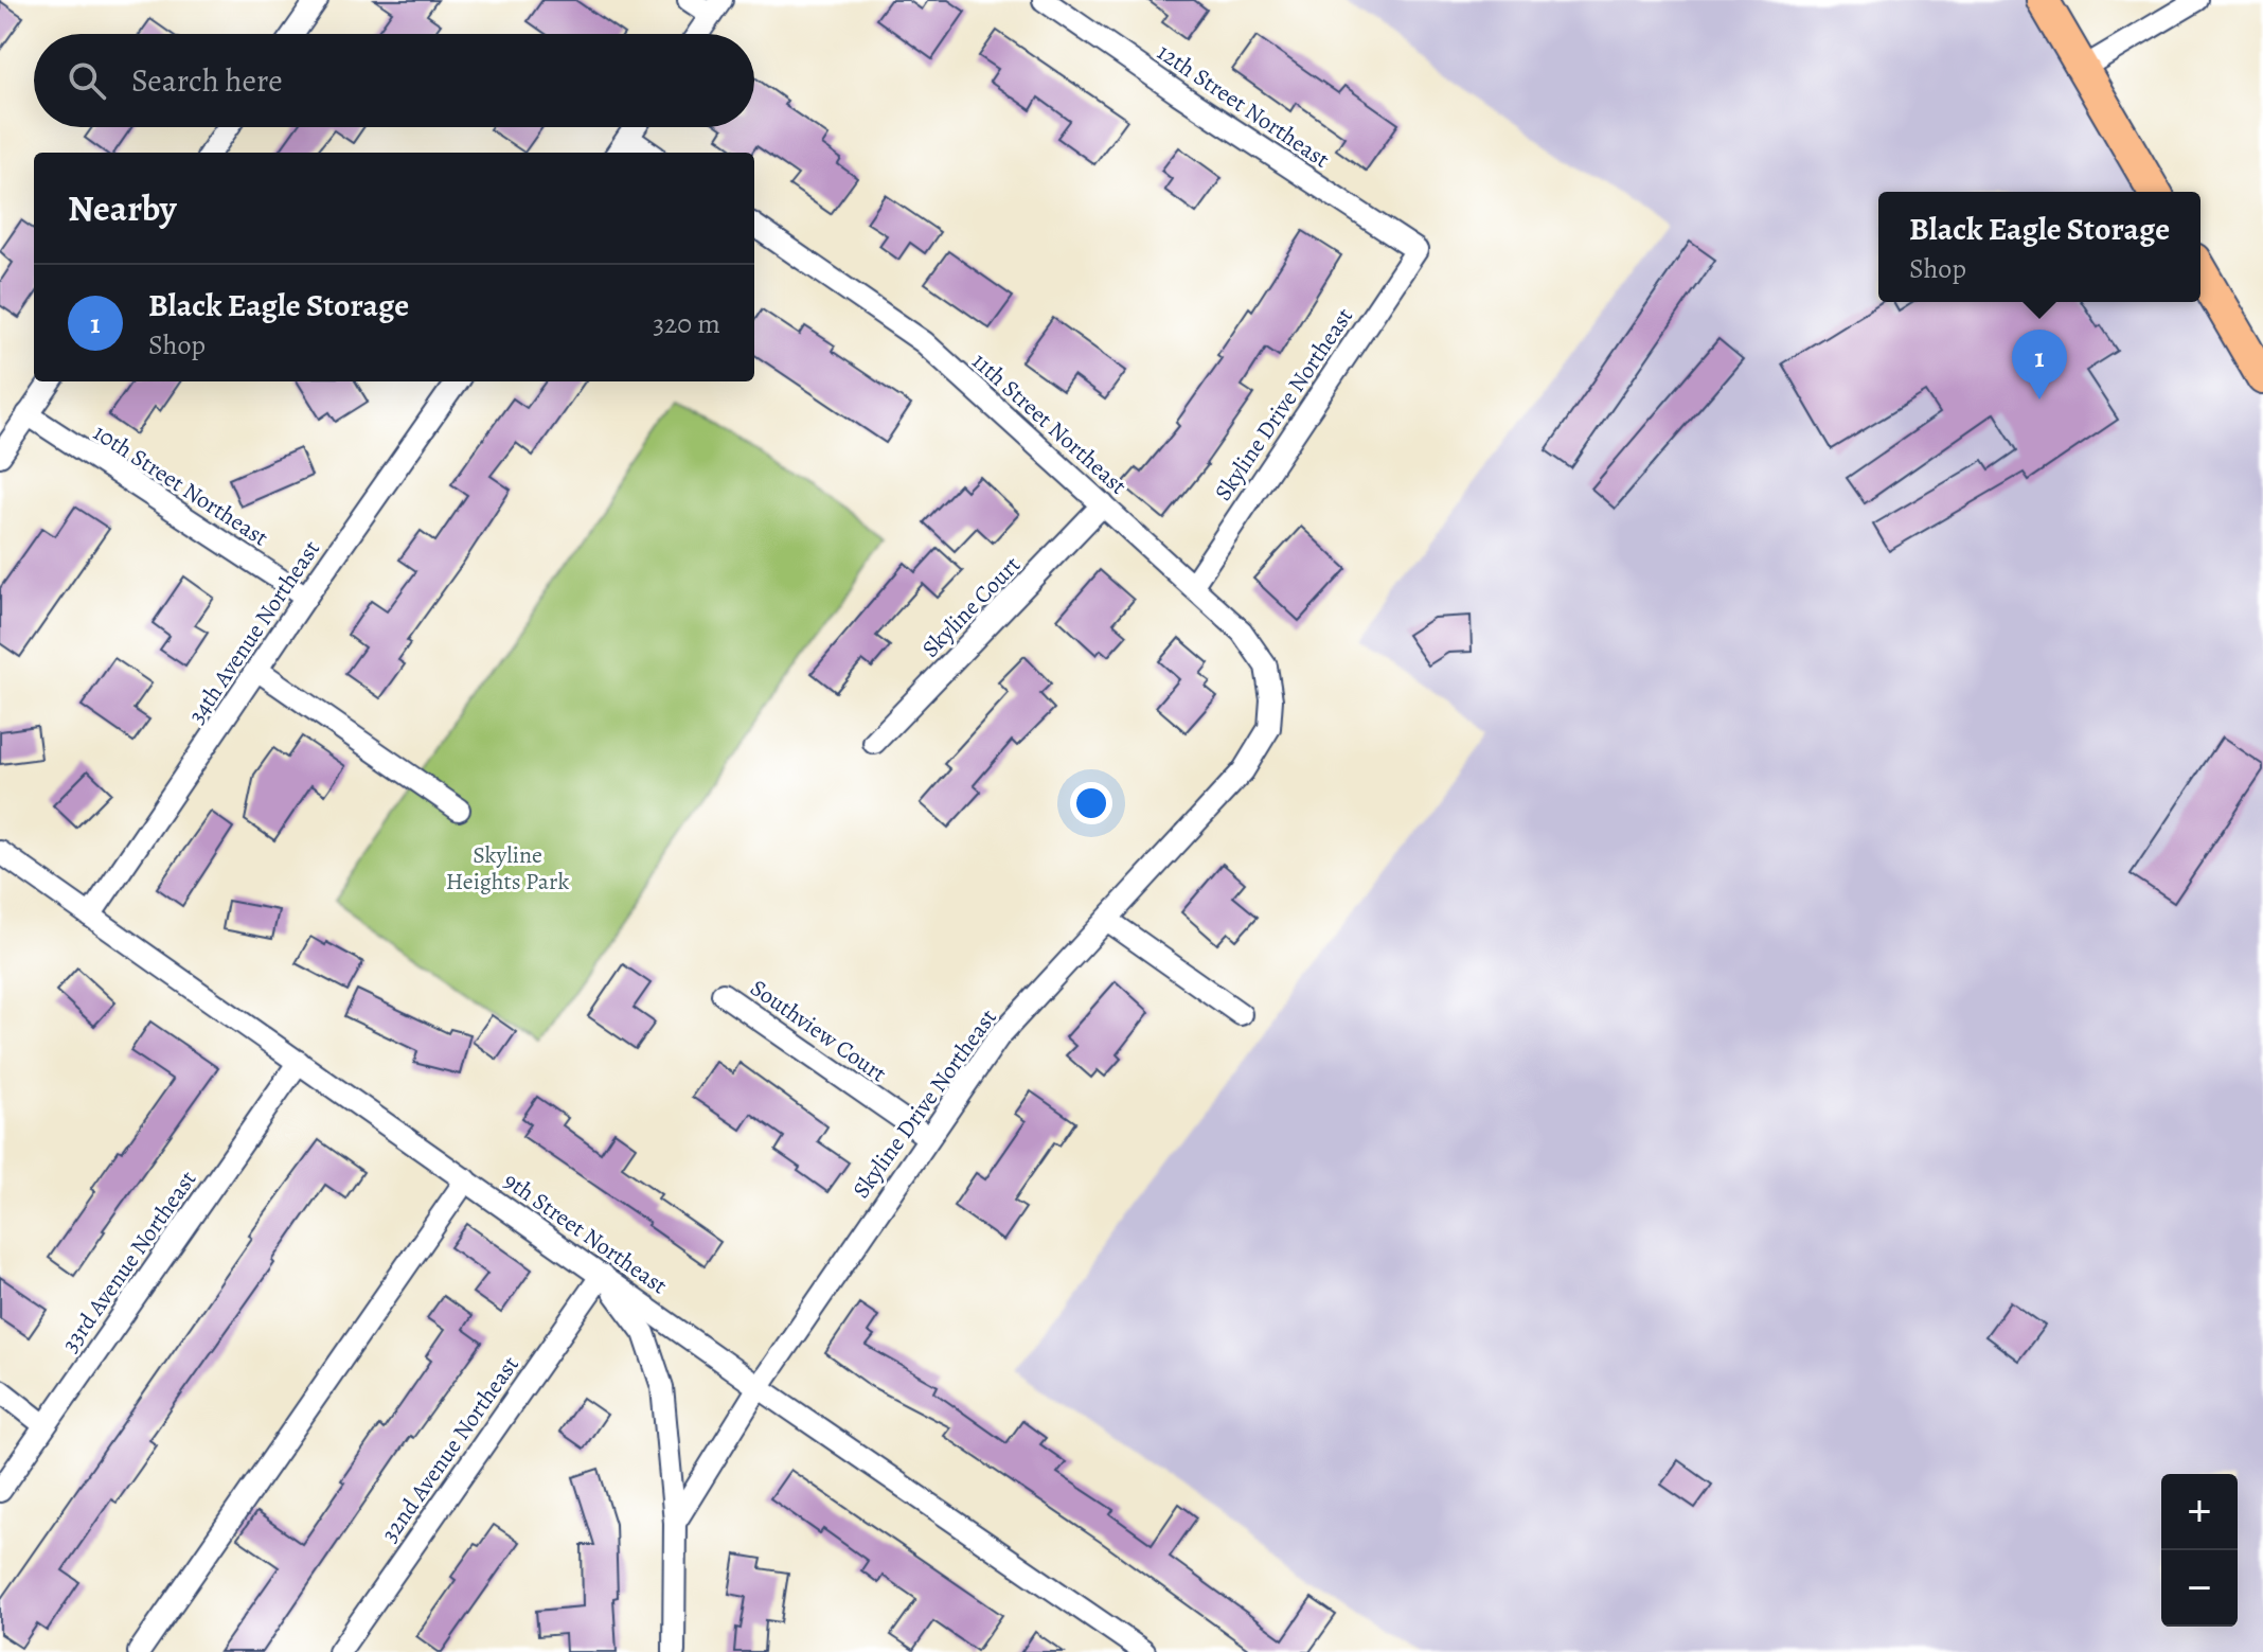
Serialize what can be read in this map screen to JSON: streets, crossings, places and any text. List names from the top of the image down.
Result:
{
  "streets": {
    "street": [
      "12th Street Northeast",
      "Skyline Drive Northeast",
      "11th Street Northeast",
      "10th Street Northeast",
      "Skyline Court",
      "34th Avenue Northeast",
      "Southview Court",
      "9th Street Northeast",
      "33rd Avenue Northeast",
      "32nd Avenue Northeast"
    ]
  },
  "crossings": [
    ["12th Street Northeast", "Skyline Drive Northeast"],
    ["Skyline Drive Northeast", "11th Street Northeast"],
    ["Skyline Drive Northeast", "Southview Court"],
    ["Skyline Drive Northeast", "9th Street Northeast"],
    ["11th Street Northeast", "Skyline Court"],
    ["10th Street Northeast", "34th Avenue Northeast"],
    ["34th Avenue Northeast", "9th Street Northeast"],
    ["9th Street Northeast", "33rd Avenue Northeast"],
    ["9th Street Northeast", "32nd Avenue Northeast"]
  ],
  "parks": ["Skyline Heights Park"],
  "page": {
    "search": "Search here",
    "heading": "Nearby",
    "popup": ["Black Eagle Storage", "Shop"],
    "list": [
      {
        "mark": "1",
        "name": "Black Eagle Storage",
        "note": "Shop",
        "value": "320 m"
      }
    ],
    "pins": "1",
    "map_buttons": ["+", "−"]
  }
}
